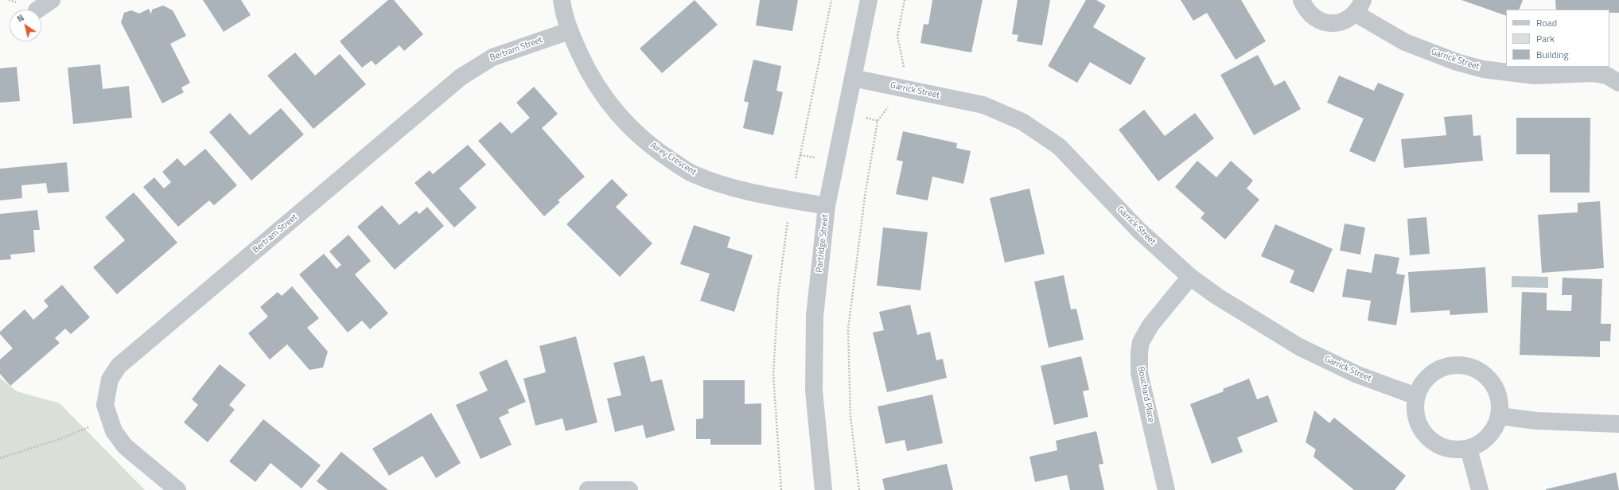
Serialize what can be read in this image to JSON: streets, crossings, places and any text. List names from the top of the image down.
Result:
{
  "streets": {
    "street": [
      "Bertram Street",
      "Garrick Street",
      "Airey Crescent",
      "Partridge Street",
      "Bouchard Place"
    ]
  },
  "crossings": [
    ["Bertram Street", "Airey Crescent"],
    ["Garrick Street", "Partridge Street"],
    ["Garrick Street", "Bouchard Place"],
    ["Airey Crescent", "Partridge Street"]
  ],
  "legend": ["Road", "Park", "Building"],
  "north": "top left"
}
